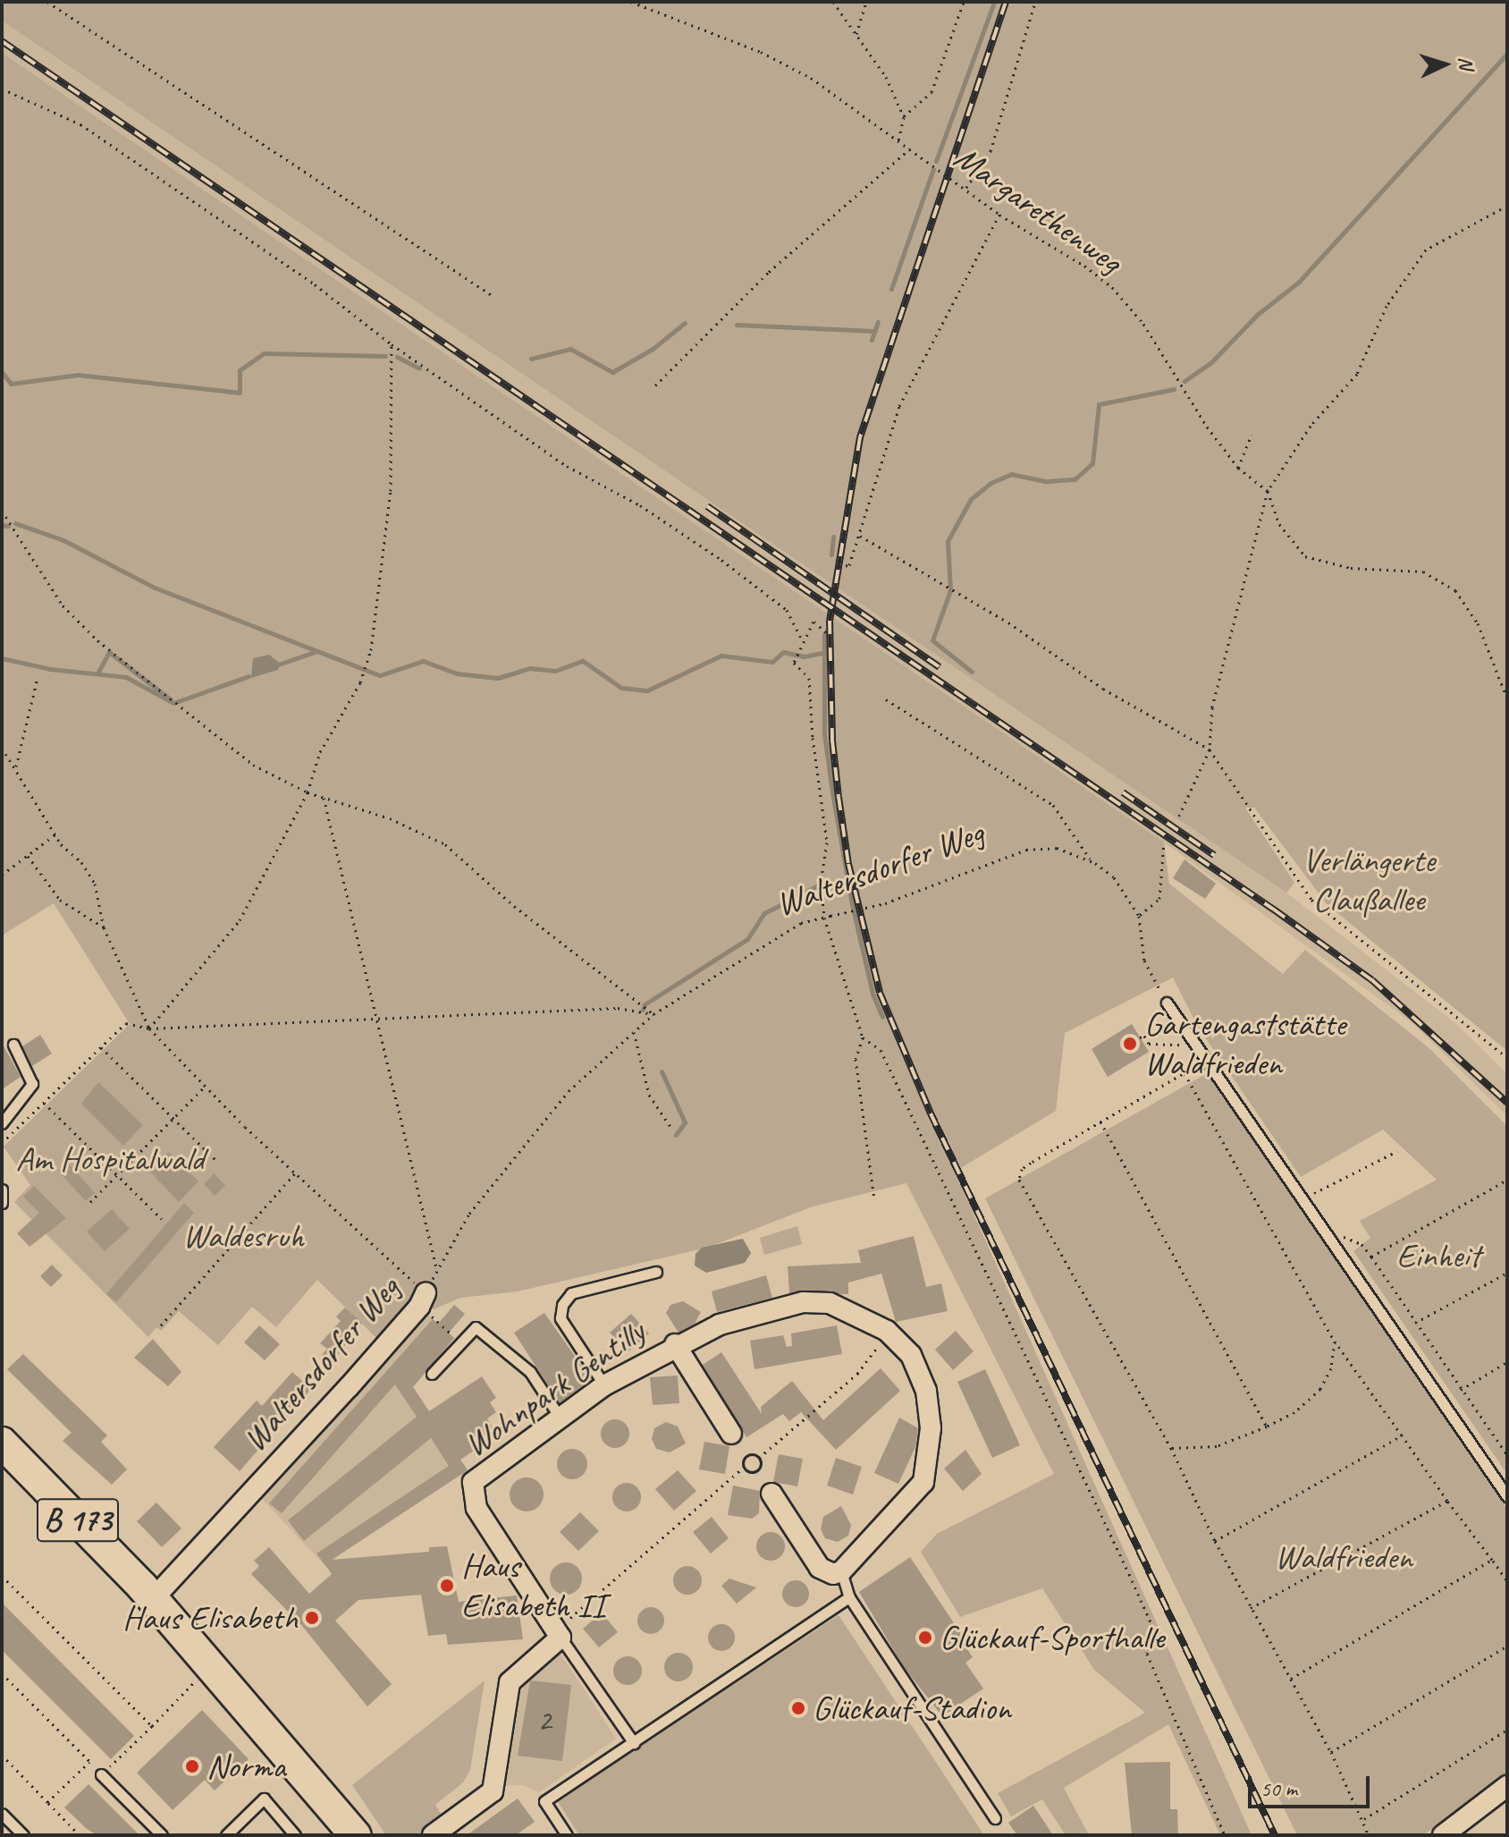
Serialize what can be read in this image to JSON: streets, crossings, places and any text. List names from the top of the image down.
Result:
{
  "streets": {
    "main road": ["B 173"],
    "street": ["Waltersdorfer Weg", "Wohnpark Gentilly"],
    "path": ["Margarethenweg"]
  },
  "crossings": [
    ["Waltersdorfer Weg", "B 173"]
  ],
  "parks": [
    "Verlängerte Claußallee",
    "Am Hospitalwald",
    "Waldesruh",
    "Einheit",
    "Waldfrieden"
  ],
  "places": [
    "Gartengaststätte Waldfrieden",
    "Haus Elisabeth II",
    "Haus Elisabeth",
    "Glückauf-Sporthalle",
    "Glückauf-Stadion",
    "Norma"
  ],
  "house_numbers": ["2"],
  "scale_bar": "50 m",
  "north": "right"
}
